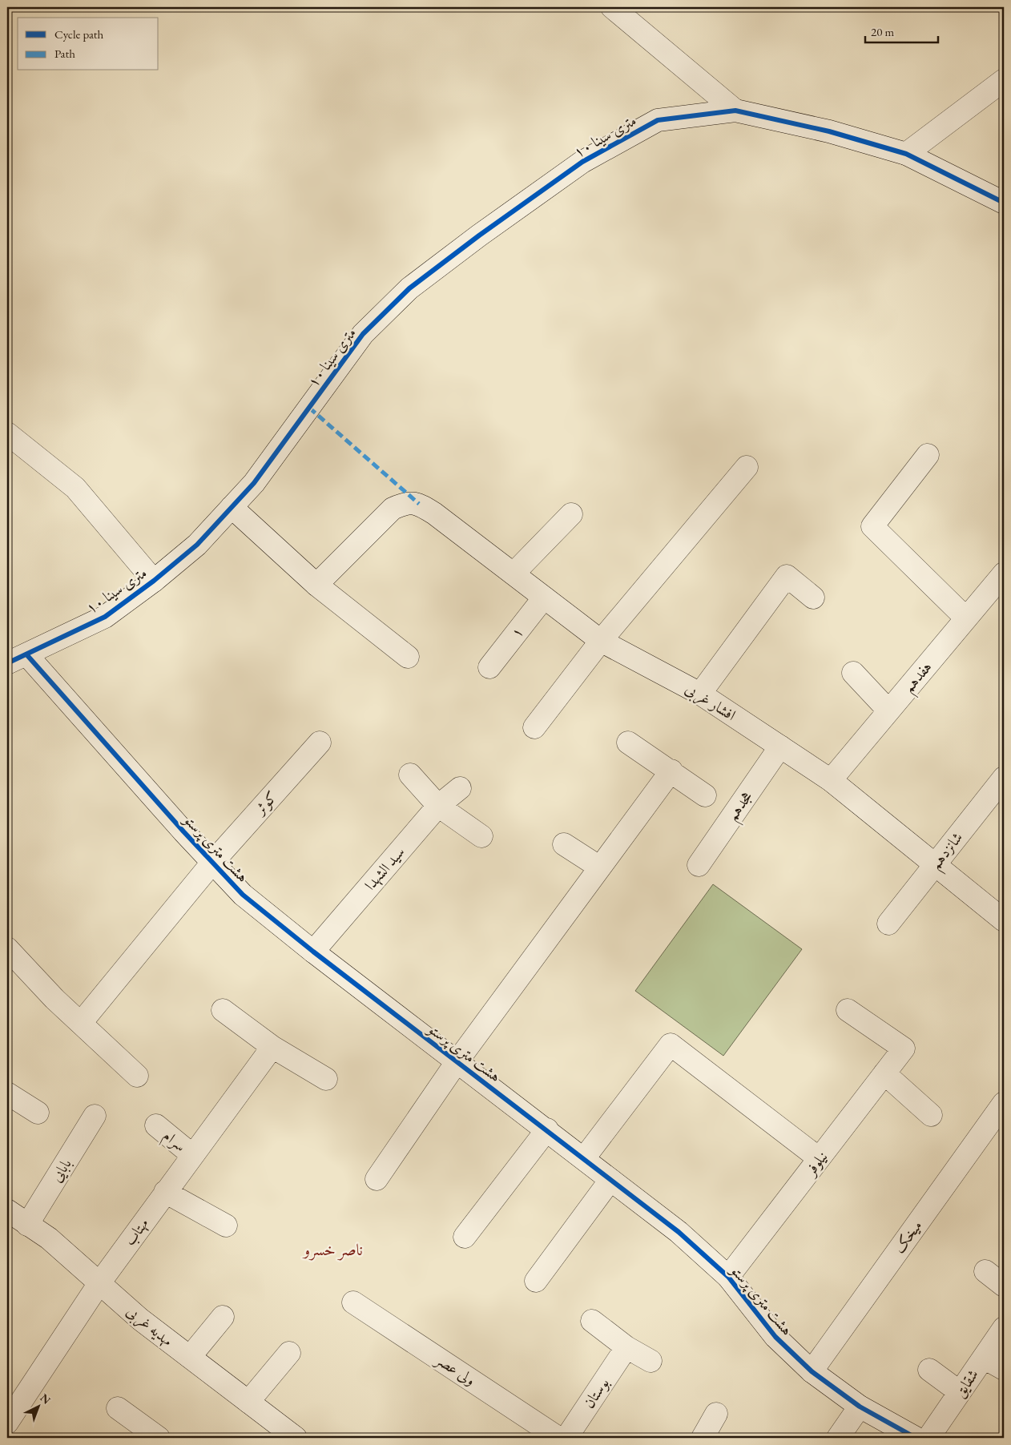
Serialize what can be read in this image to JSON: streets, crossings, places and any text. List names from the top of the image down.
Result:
{
  "streets": {
    "street": [
      "۱۰ متری سینا",
      "۱",
      "هفدهم",
      "افشار غربی",
      "کوثر",
      "هجدهم",
      "هشت متری پرستو",
      "شانزدهم",
      "سید الشهدا",
      "سرام",
      "نیلوفر",
      "بابایی",
      "مهتاب",
      "میخک",
      "مهدیه غربی",
      "ولی عصر",
      "شقایق",
      "بوستان"
    ]
  },
  "crossings": [
    ["۱۰ متری سینا", "هشت متری پرستو"],
    ["۱", "افشار غربی"],
    ["هفدهم", "افشار غربی"],
    ["افشار غربی", "هجدهم"],
    ["افشار غربی", "شانزدهم"],
    ["کوثر", "هشت متری پرستو"],
    ["هشت متری پرستو", "سید الشهدا"],
    ["هشت متری پرستو", "نیلوفر"],
    ["هشت متری پرستو", "میخک"],
    ["سرام", "مهتاب"],
    ["بابایی", "مهدیه غربی"],
    ["مهتاب", "مهدیه غربی"]
  ],
  "districts": ["ناصر خسرو"],
  "legend": ["Cycle path", "Path"],
  "scale_bar": "20 m",
  "north": "top right"
}
